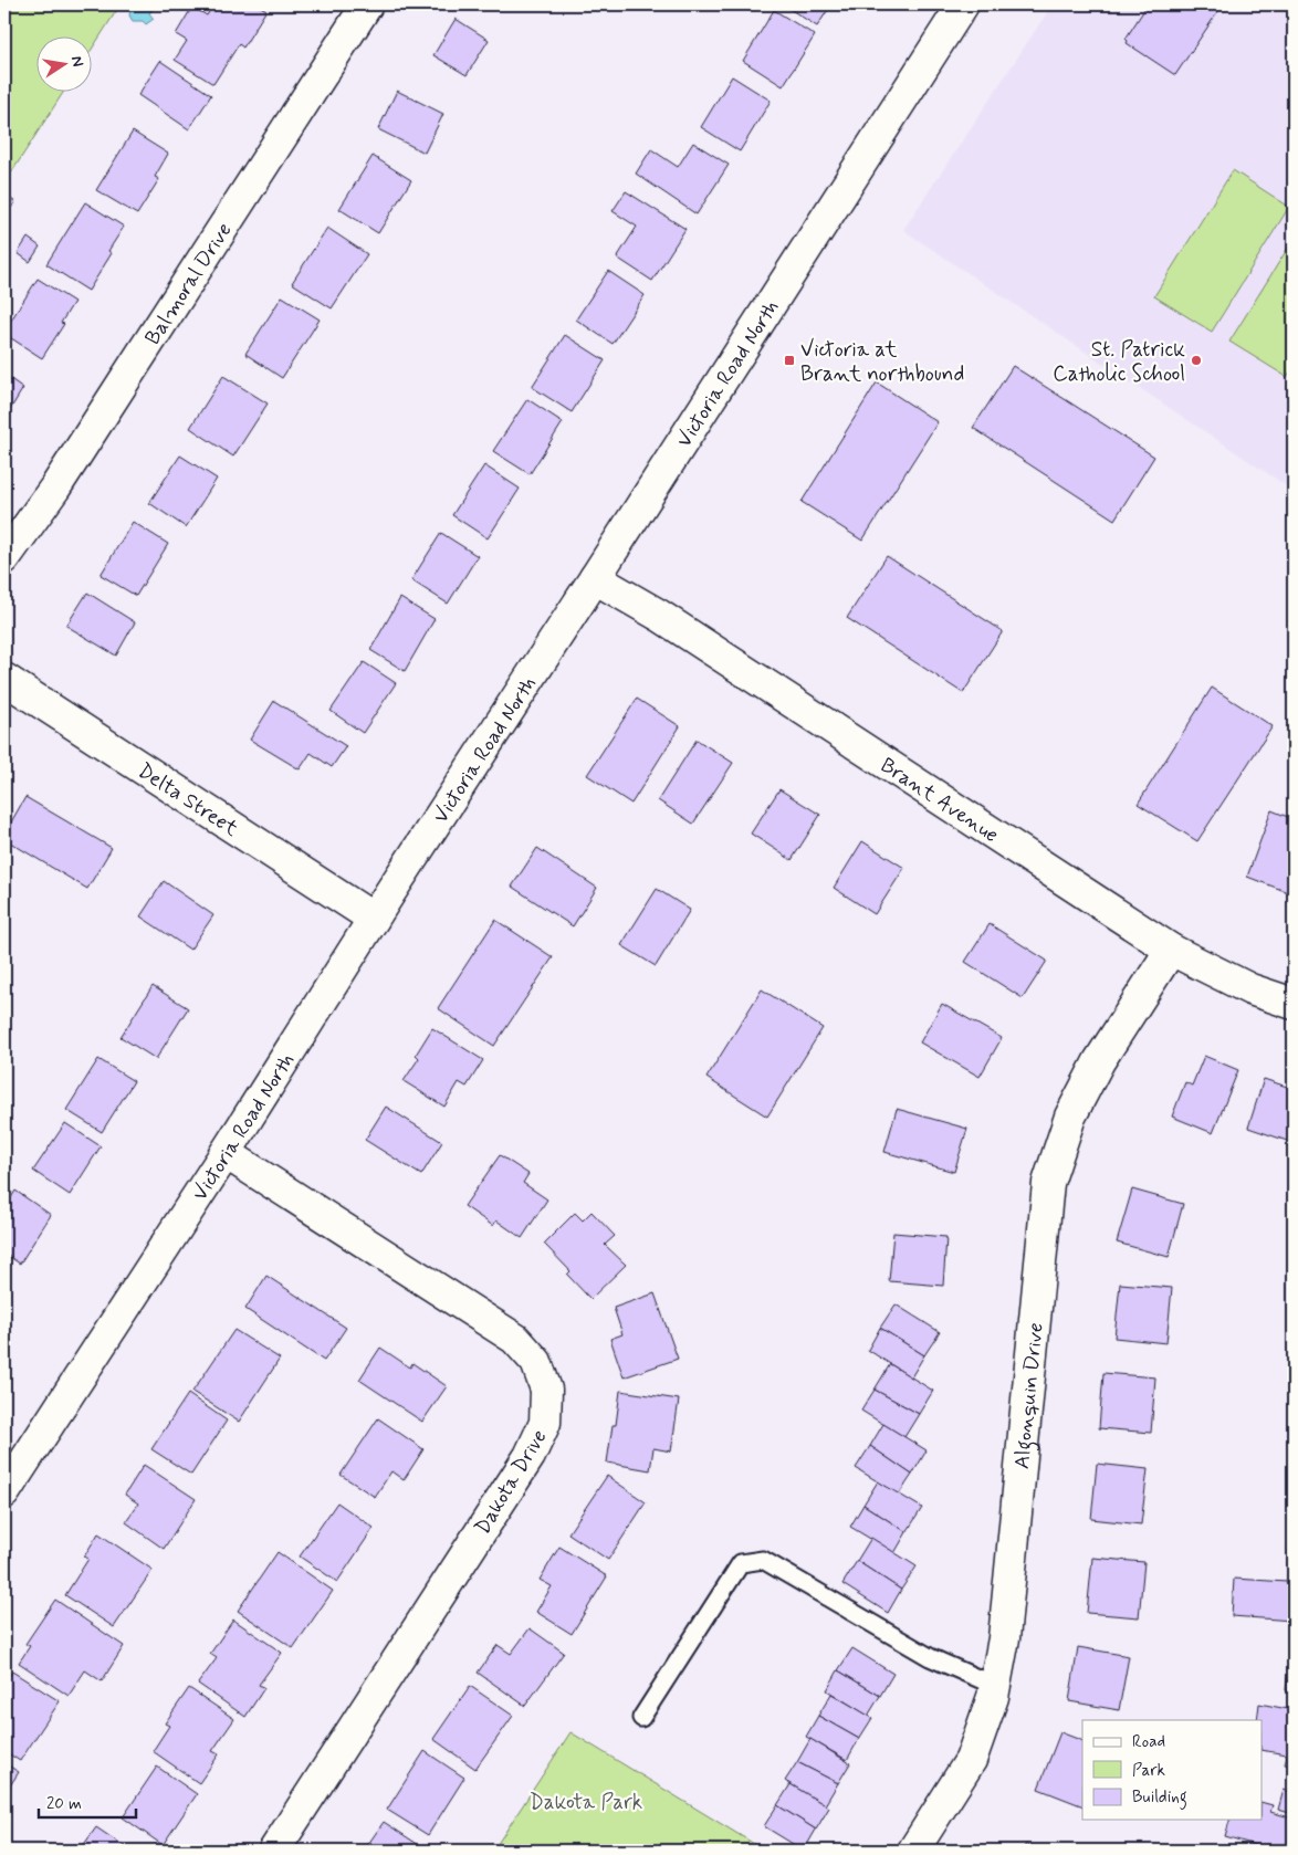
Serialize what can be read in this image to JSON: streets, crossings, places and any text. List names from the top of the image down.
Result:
{
  "streets": {
    "street": [
      "Balmoral Drive",
      "Victoria Road North",
      "Delta Street",
      "Brant Avenue",
      "Algonquin Drive",
      "Dakota Drive"
    ]
  },
  "crossings": [
    ["Victoria Road North", "Delta Street"],
    ["Victoria Road North", "Brant Avenue"],
    ["Victoria Road North", "Dakota Drive"],
    ["Brant Avenue", "Algonquin Drive"]
  ],
  "parks": ["Dakota Park"],
  "places": {
    "transit": ["Victoria at Brant northbound"],
    "other": ["St. Patrick Catholic School"]
  },
  "legend": ["Road", "Park", "Building"],
  "scale_bar": "20 m",
  "north": "right"
}
